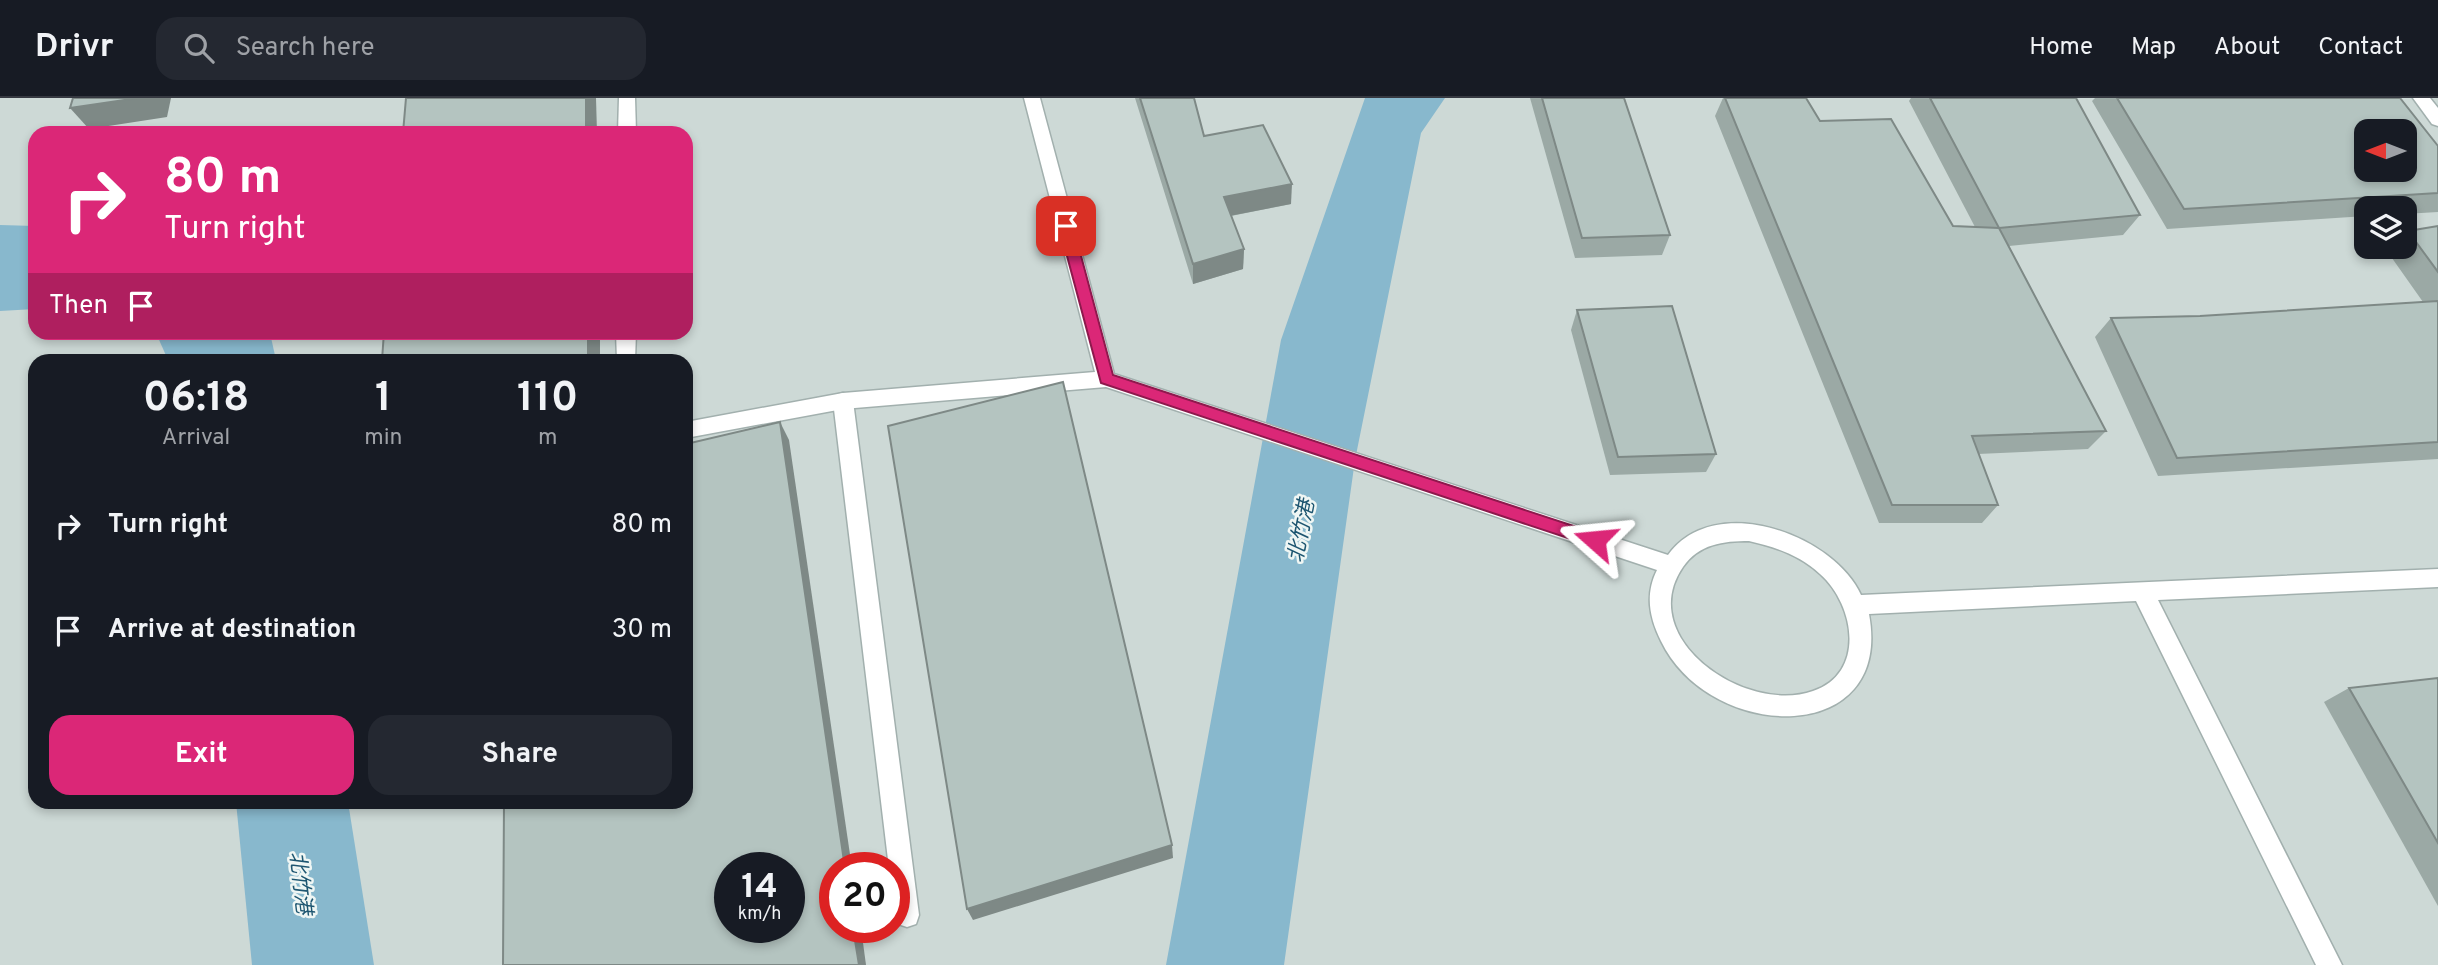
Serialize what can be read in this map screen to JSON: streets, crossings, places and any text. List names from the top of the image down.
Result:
{
  "water": ["北竹港"],
  "north": "left",
  "page": {
    "header": "Drivr",
    "search": "Search here",
    "nav": [
      "Home",
      "Map",
      "About",
      "Contact"
    ],
    "turn": ["80 m", "Turn right"],
    "then": "Then",
    "eta": [
      "06:18",
      "Arrival",
      "1",
      "min",
      "110",
      "m"
    ],
    "list": [
      {
        "name": "Turn right",
        "value": "80 m"
      },
      {
        "name": "Arrive at destination",
        "value": "30 m"
      }
    ],
    "buttons": ["Exit", "Share"],
    "speed": "14 km/h",
    "limit": "20"
  }
}
